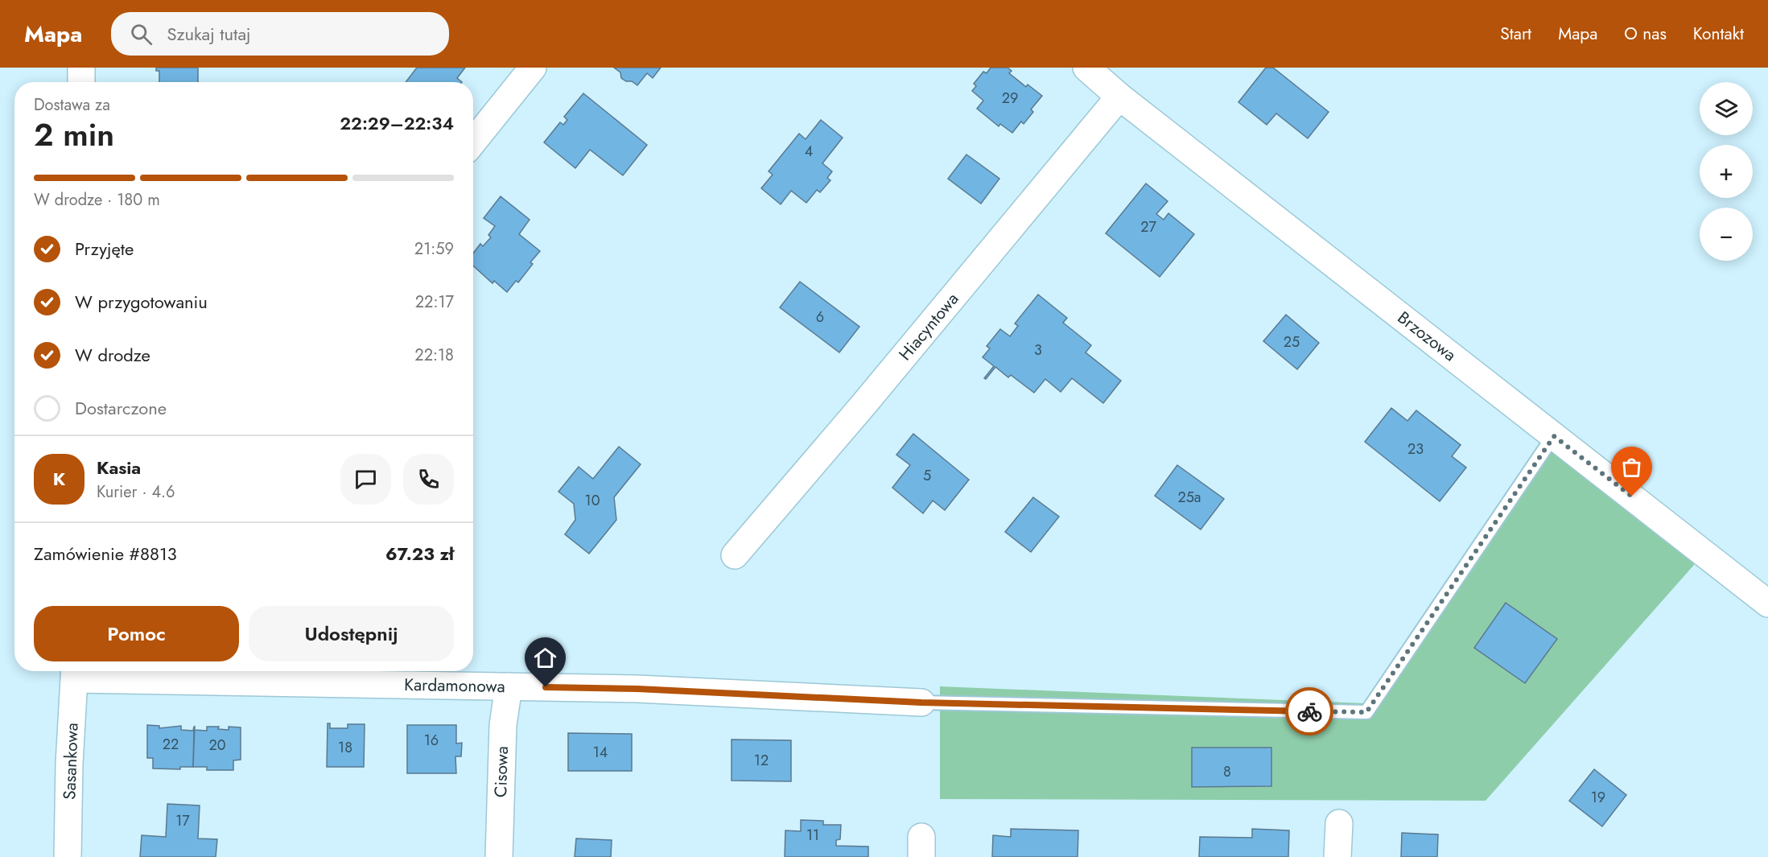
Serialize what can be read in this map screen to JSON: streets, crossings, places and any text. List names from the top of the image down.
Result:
{
  "streets": {
    "street": [
      "Hiacyntowa",
      "Brzozowa",
      "Kardamonowa",
      "Sasankowa",
      "Cisowa"
    ]
  },
  "crossings": [
    ["Hiacyntowa", "Brzozowa"],
    ["Kardamonowa", "Sasankowa"],
    ["Kardamonowa", "Cisowa"]
  ],
  "house_numbers": [
    "29",
    "4",
    "27",
    "6",
    "25",
    "3",
    "23",
    "5",
    "25a",
    "10",
    "16",
    "22",
    "20",
    "18",
    "14",
    "12",
    "8",
    "19",
    "17",
    "11"
  ],
  "page": {
    "header": "Mapa",
    "search": "Szukaj tutaj",
    "nav": [
      "Start",
      "Mapa",
      "O nas",
      "Kontakt"
    ],
    "map_buttons": ["+", "−"],
    "heading": ["2 min", "Dostawa za", "22:29–22:34"],
    "panel": [
      "Kasia",
      "Kurier · 4.6",
      "Zamówienie #8813",
      "67.23 zł"
    ],
    "bar": "W drodze · 180 m",
    "list": [
      ["Przyjęte", "21:59"],
      ["W przygotowaniu", "22:17"],
      ["W drodze", "22:18"],
      "Dostarczone"
    ],
    "round": "K",
    "buttons": ["Pomoc", "Udostępnij"]
  }
}
